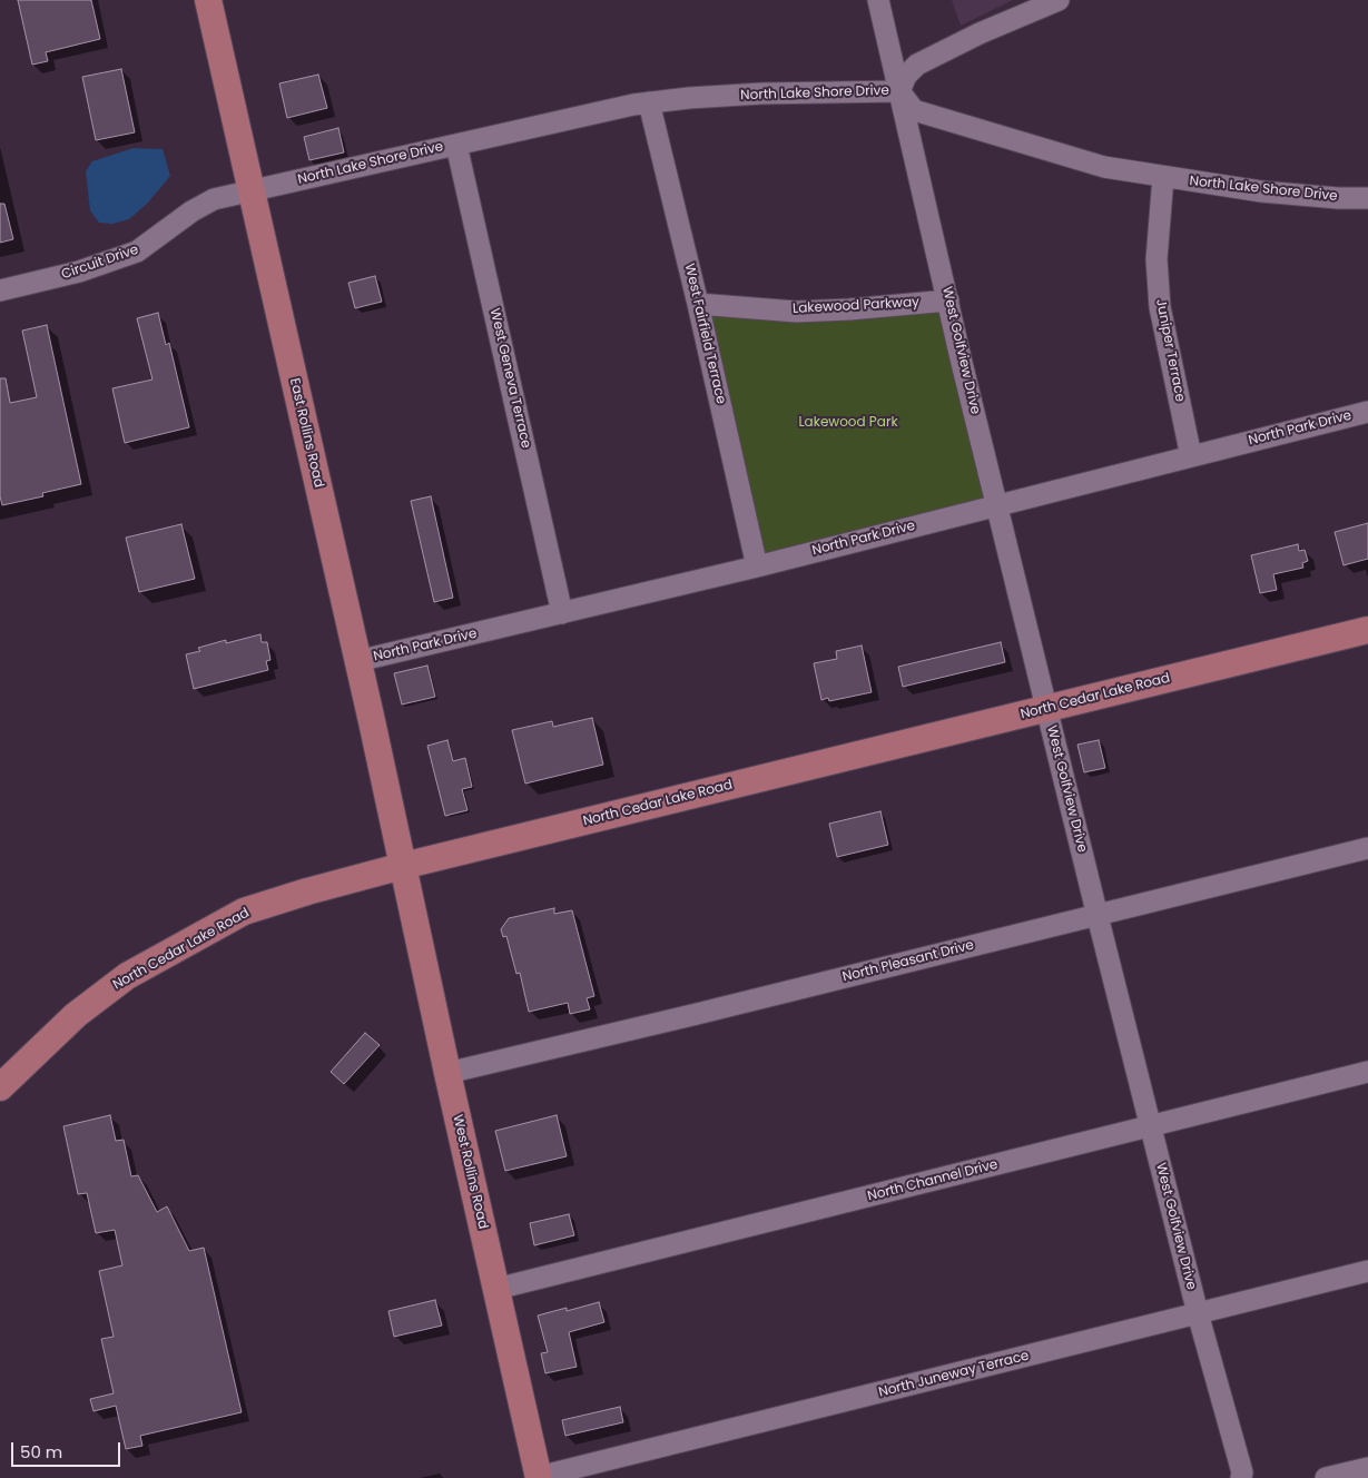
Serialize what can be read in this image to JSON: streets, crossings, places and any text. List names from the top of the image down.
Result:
{
  "streets": {
    "main road": ["East Rollins Road", "North Cedar Lake Road", "West Rollins Road"],
    "street": [
      "North Lake Shore Drive",
      "Circuit Drive",
      "Lakewood Parkway",
      "West Fairfield Terrace",
      "West Golfview Drive",
      "Juniper Terrace",
      "West Geneva Terrace",
      "North Park Drive",
      "North Pleasant Drive",
      "North Channel Drive",
      "North Juneway Terrace"
    ]
  },
  "crossings": [
    ["North Lake Shore Drive", "Circuit Drive"],
    ["North Lake Shore Drive", "West Fairfield Terrace"],
    ["North Lake Shore Drive", "West Golfview Drive"],
    ["North Lake Shore Drive", "Juniper Terrace"],
    ["North Lake Shore Drive", "West Geneva Terrace"],
    ["North Lake Shore Drive", "East Rollins Road"],
    ["Circuit Drive", "East Rollins Road"],
    ["Lakewood Parkway", "West Fairfield Terrace"],
    ["Lakewood Parkway", "West Golfview Drive"],
    ["West Fairfield Terrace", "North Park Drive"],
    ["West Golfview Drive", "North Park Drive"],
    ["West Golfview Drive", "North Cedar Lake Road"],
    ["West Golfview Drive", "North Pleasant Drive"],
    ["West Golfview Drive", "North Channel Drive"],
    ["West Golfview Drive", "North Juneway Terrace"],
    ["Juniper Terrace", "North Park Drive"],
    ["West Geneva Terrace", "North Park Drive"],
    ["North Park Drive", "East Rollins Road"],
    ["East Rollins Road", "North Cedar Lake Road"],
    ["East Rollins Road", "West Rollins Road"],
    ["North Cedar Lake Road", "West Rollins Road"],
    ["North Pleasant Drive", "West Rollins Road"],
    ["West Rollins Road", "North Channel Drive"],
    ["West Rollins Road", "North Juneway Terrace"]
  ],
  "parks": ["Lakewood Park"],
  "scale_bar": "50 m"
}
